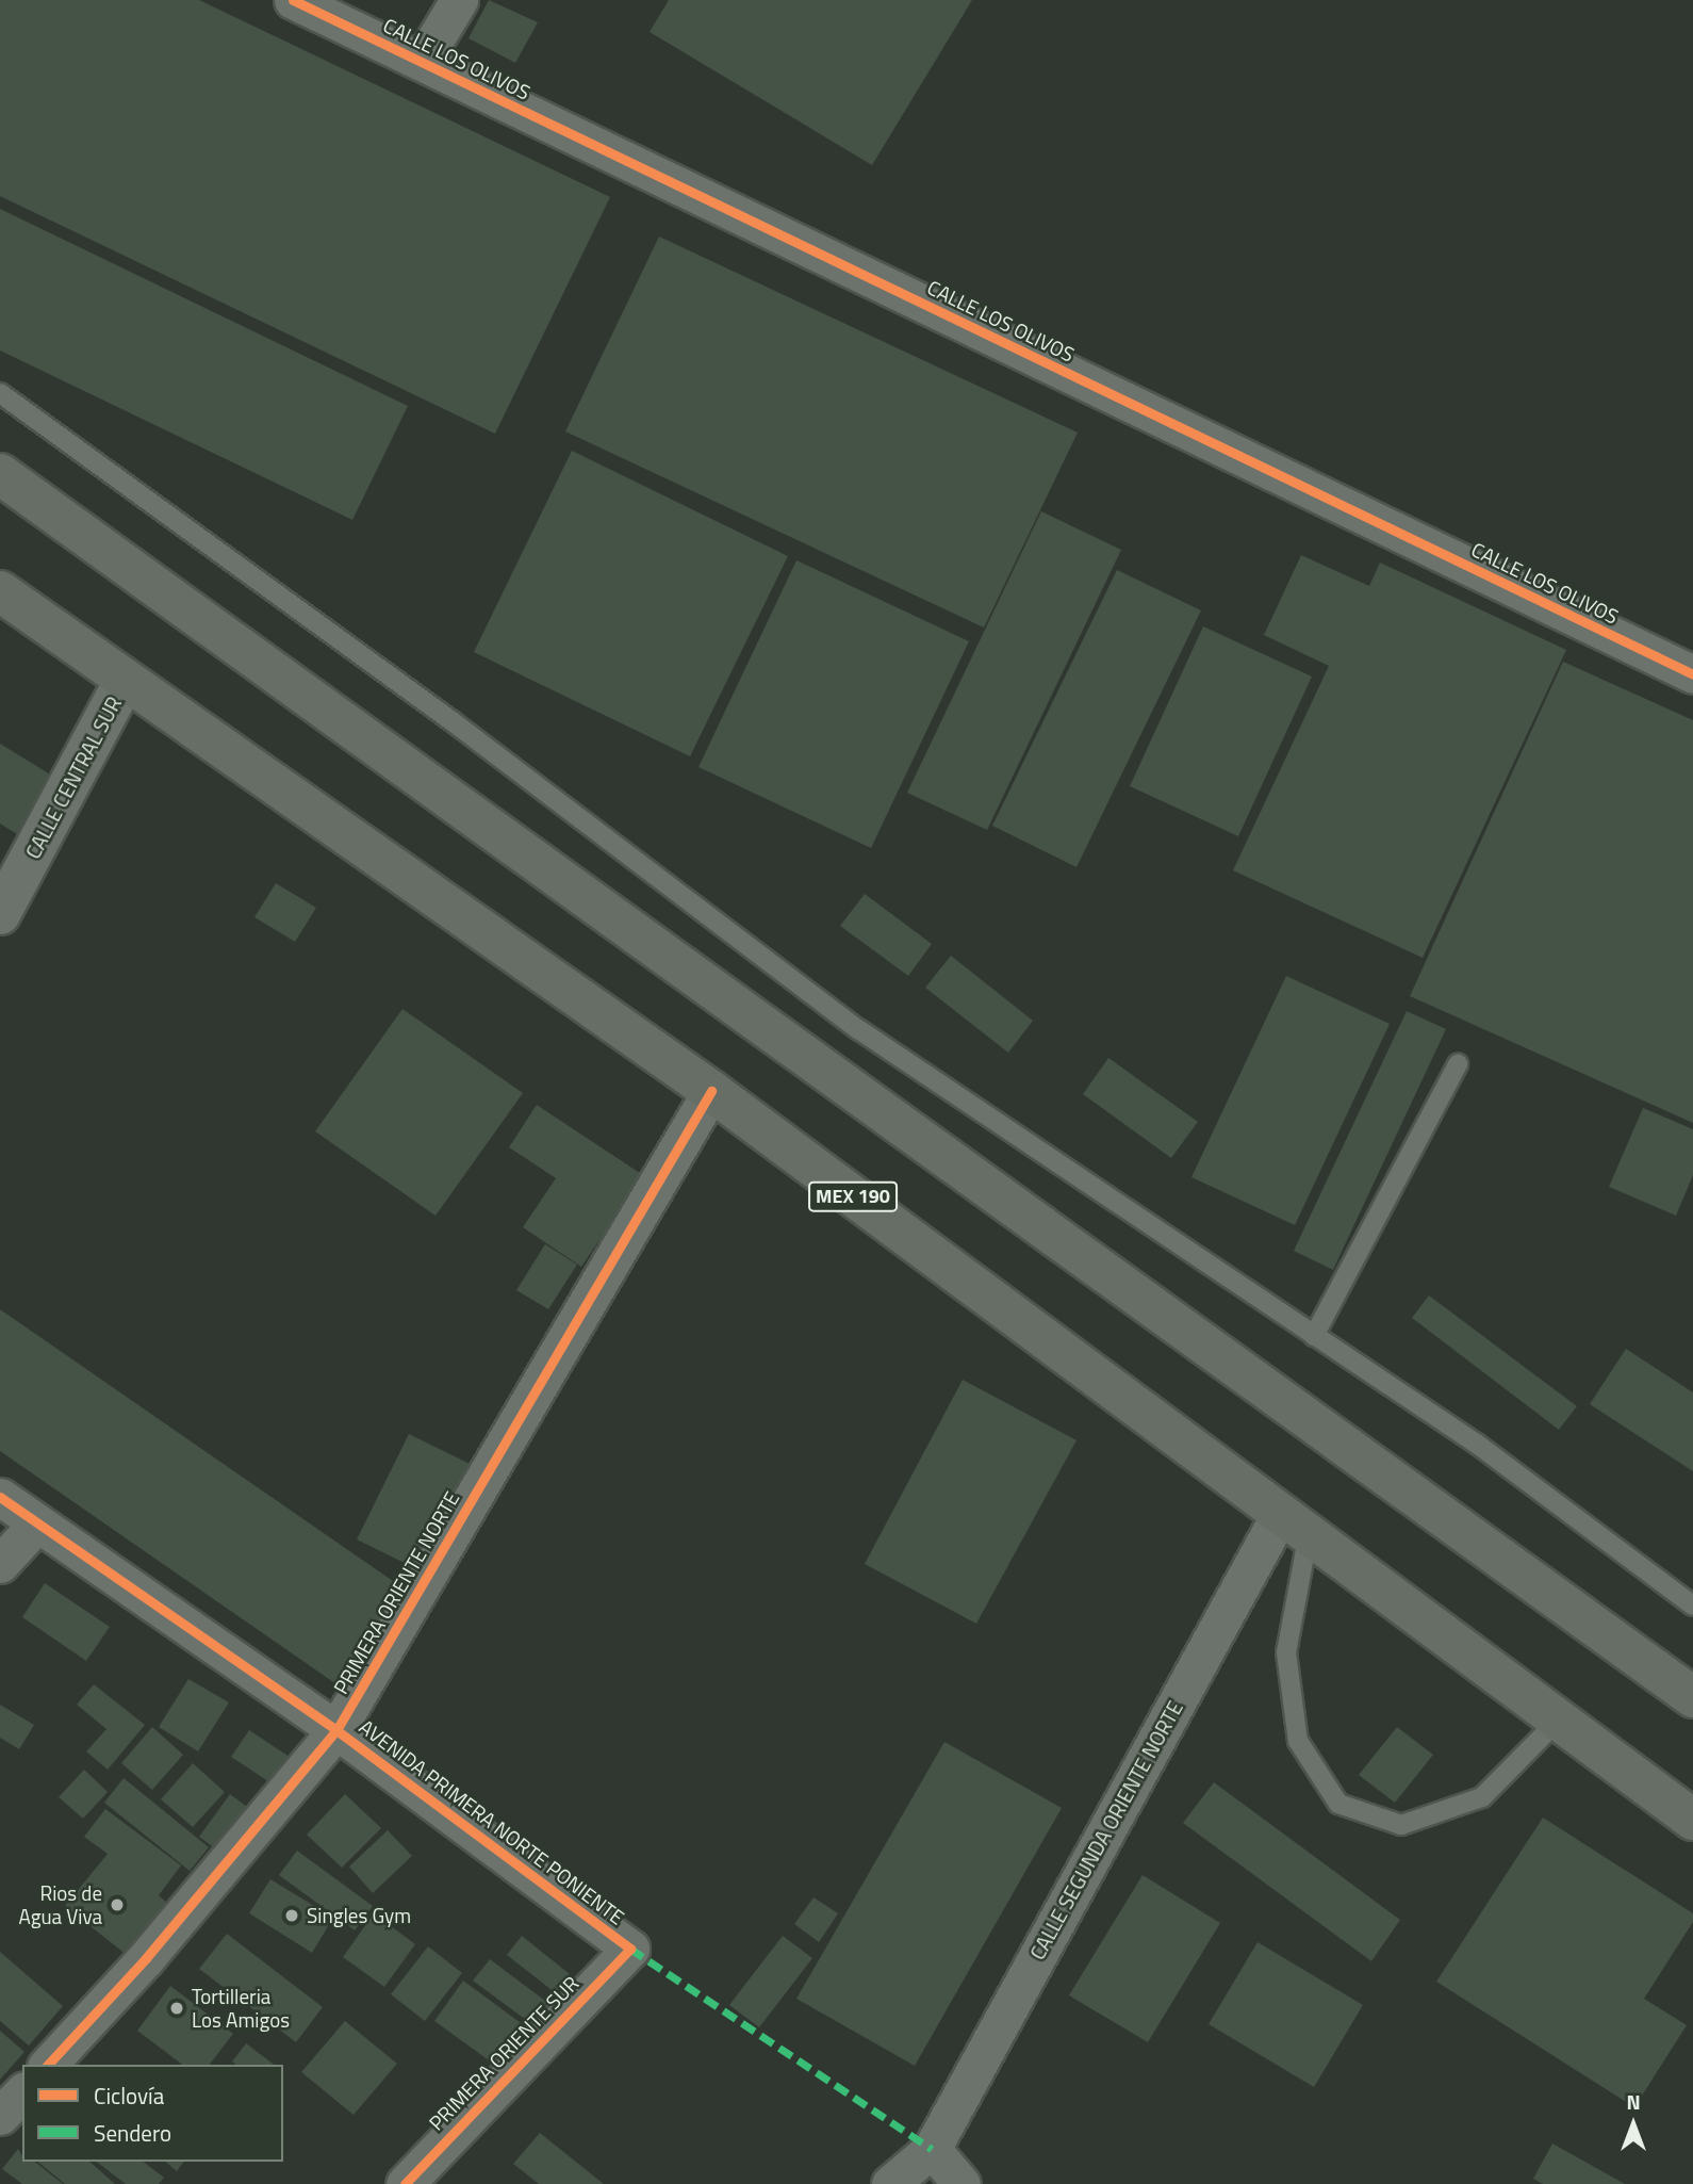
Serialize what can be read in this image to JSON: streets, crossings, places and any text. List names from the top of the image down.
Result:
{
  "streets": {
    "main road": ["MEX 190"],
    "street": [
      "CALLE LOS OLIVOS",
      "CALLE CENTRAL SUR",
      "PRIMERA ORIENTE NORTE",
      "AVENIDA PRIMERA NORTE PONIENTE",
      "CALLE SEGUNDA ORIENTE NORTE",
      "PRIMERA ORIENTE SUR"
    ]
  },
  "crossings": [
    ["CALLE CENTRAL SUR", "MEX 190"],
    ["MEX 190", "PRIMERA ORIENTE NORTE"],
    ["MEX 190", "CALLE SEGUNDA ORIENTE NORTE"],
    ["PRIMERA ORIENTE NORTE", "AVENIDA PRIMERA NORTE PONIENTE"],
    ["AVENIDA PRIMERA NORTE PONIENTE", "PRIMERA ORIENTE SUR"]
  ],
  "places": ["Rios de Agua Viva", "Singles Gym", "Tortilleria Los Amigos"],
  "legend": ["Ciclovía", "Sendero"],
  "north": "top"
}
